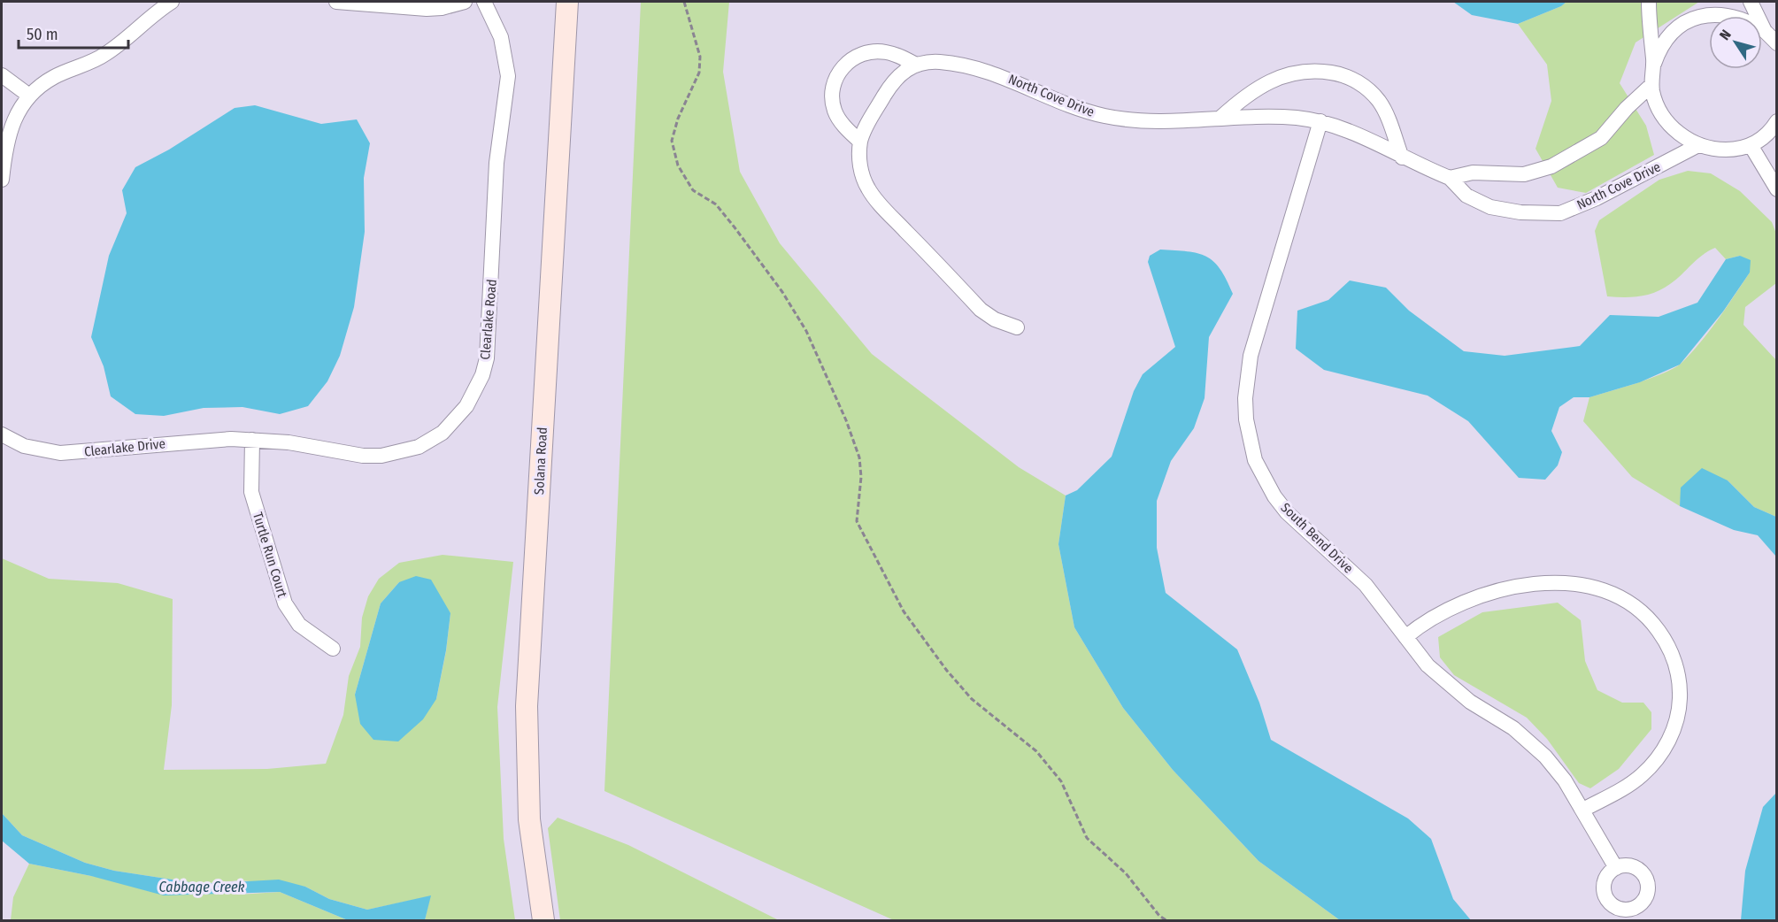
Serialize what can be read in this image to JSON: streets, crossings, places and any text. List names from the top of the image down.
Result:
{
  "streets": {
    "street": [
      "North Cove Drive",
      "Clearlake Road",
      "Clearlake Drive",
      "Solana Road",
      "South Bend Drive",
      "Turtle Run Court"
    ]
  },
  "crossings": [
    ["North Cove Drive", "South Bend Drive"],
    ["Clearlake Road", "Clearlake Drive"],
    ["Clearlake Road", "Turtle Run Court"],
    ["Clearlake Drive", "Turtle Run Court"]
  ],
  "water": ["Cabbage Creek"],
  "scale_bar": "50 m",
  "north": "top left"
}
